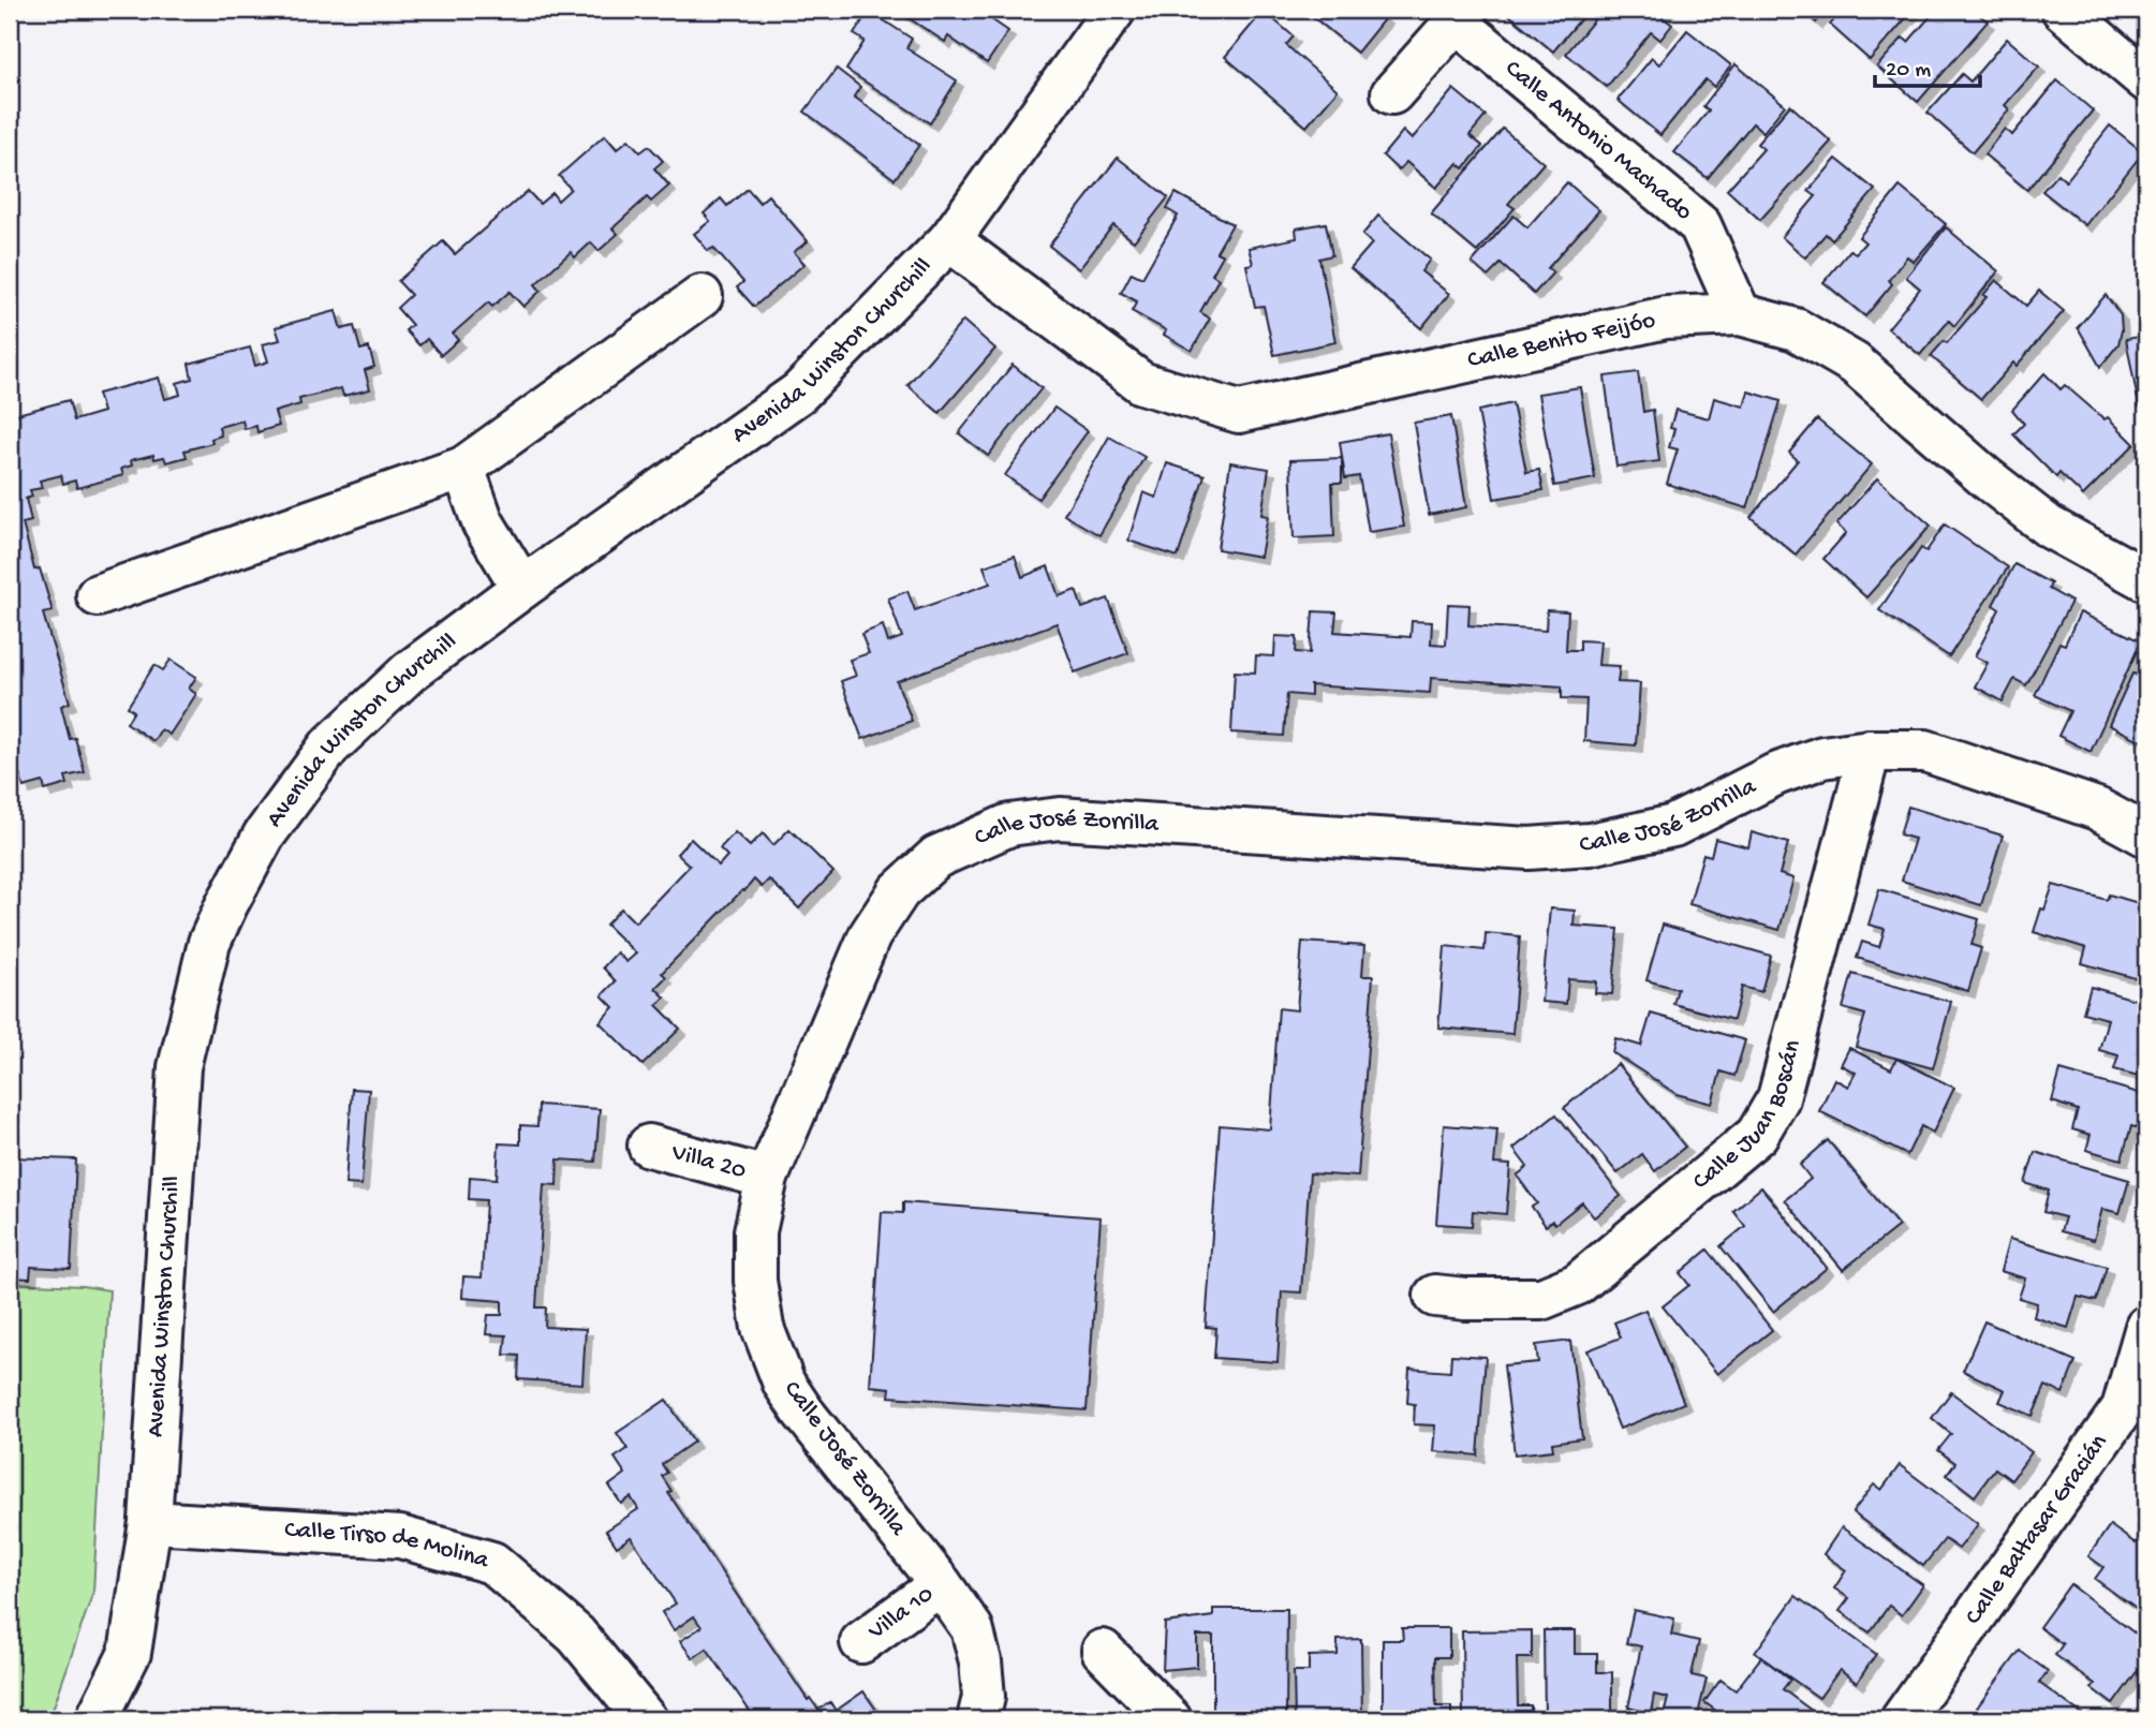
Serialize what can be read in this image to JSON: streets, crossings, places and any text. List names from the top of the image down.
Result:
{
  "streets": {
    "street": [
      "Calle Antonio Machado",
      "Calle Benito Feijóo",
      "Avenida Winston Churchill",
      "Calle José Zorrilla",
      "Calle Juan Boscán",
      "Villa 20",
      "Calle Baltasar Gracián",
      "Calle Tirso de Molina",
      "Villa 10"
    ]
  },
  "crossings": [
    ["Calle Antonio Machado", "Calle Benito Feijóo"],
    ["Calle Benito Feijóo", "Avenida Winston Churchill"],
    ["Avenida Winston Churchill", "Calle Tirso de Molina"],
    ["Calle José Zorrilla", "Calle Juan Boscán"],
    ["Calle José Zorrilla", "Villa 20"],
    ["Calle José Zorrilla", "Villa 10"]
  ],
  "scale_bar": "20 m"
}
